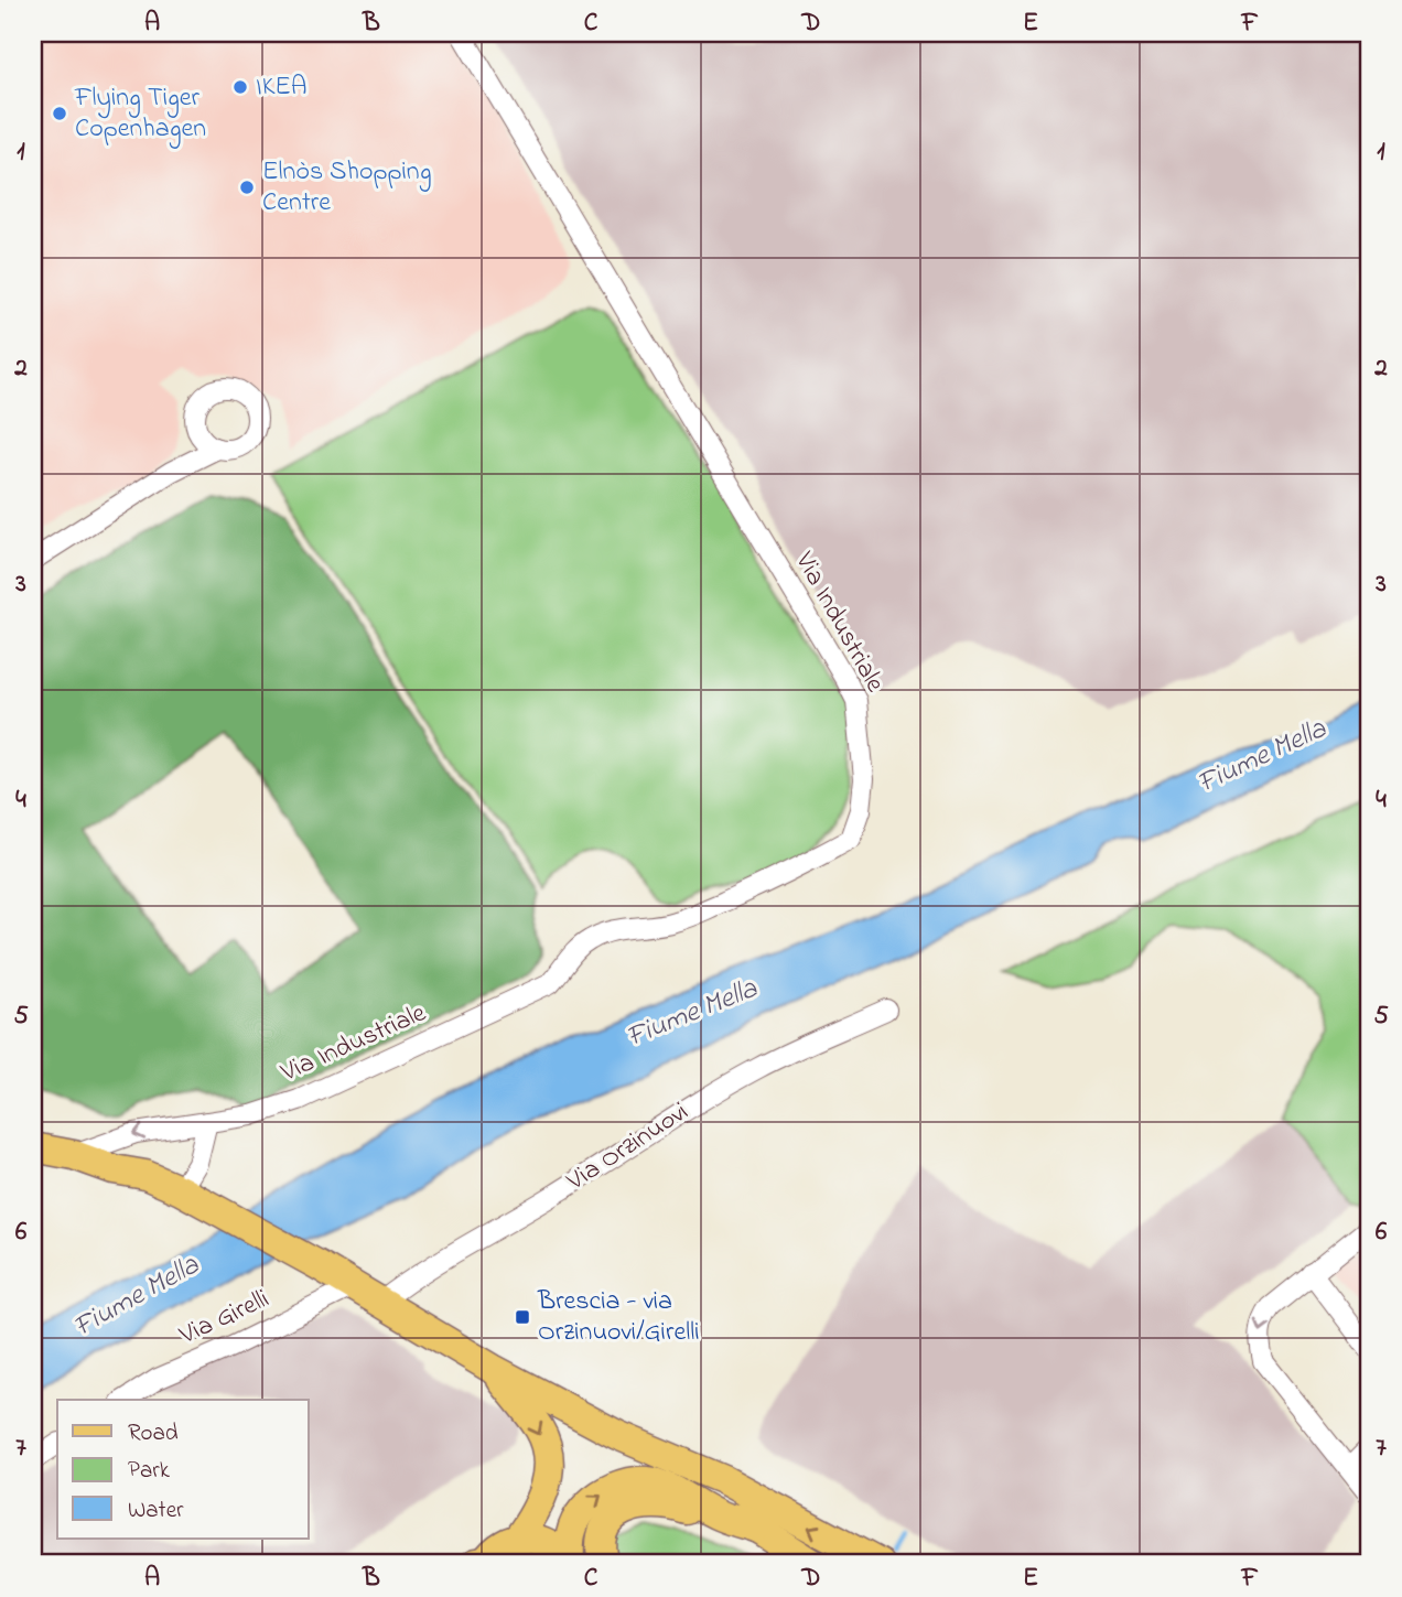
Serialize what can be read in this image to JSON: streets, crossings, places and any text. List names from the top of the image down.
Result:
{
  "streets": {
    "street": ["Via Industriale", "Via Orzinuovi", "Via Girelli"]
  },
  "water": ["Fiume Mella"],
  "places": {
    "other": ["IKEA", "Flying Tiger Copenhagen", "Elnòs Shopping Centre"],
    "transit": ["Brescia - via Orzinuovi/Girelli"]
  },
  "legend": ["Road", "Park", "Water"],
  "grid": {
    "columns": [
      "A",
      "B",
      "C",
      "D",
      "E",
      "F"
    ],
    "rows": [
      "1",
      "2",
      "3",
      "4",
      "5",
      "6",
      "7"
    ]
  }
}
